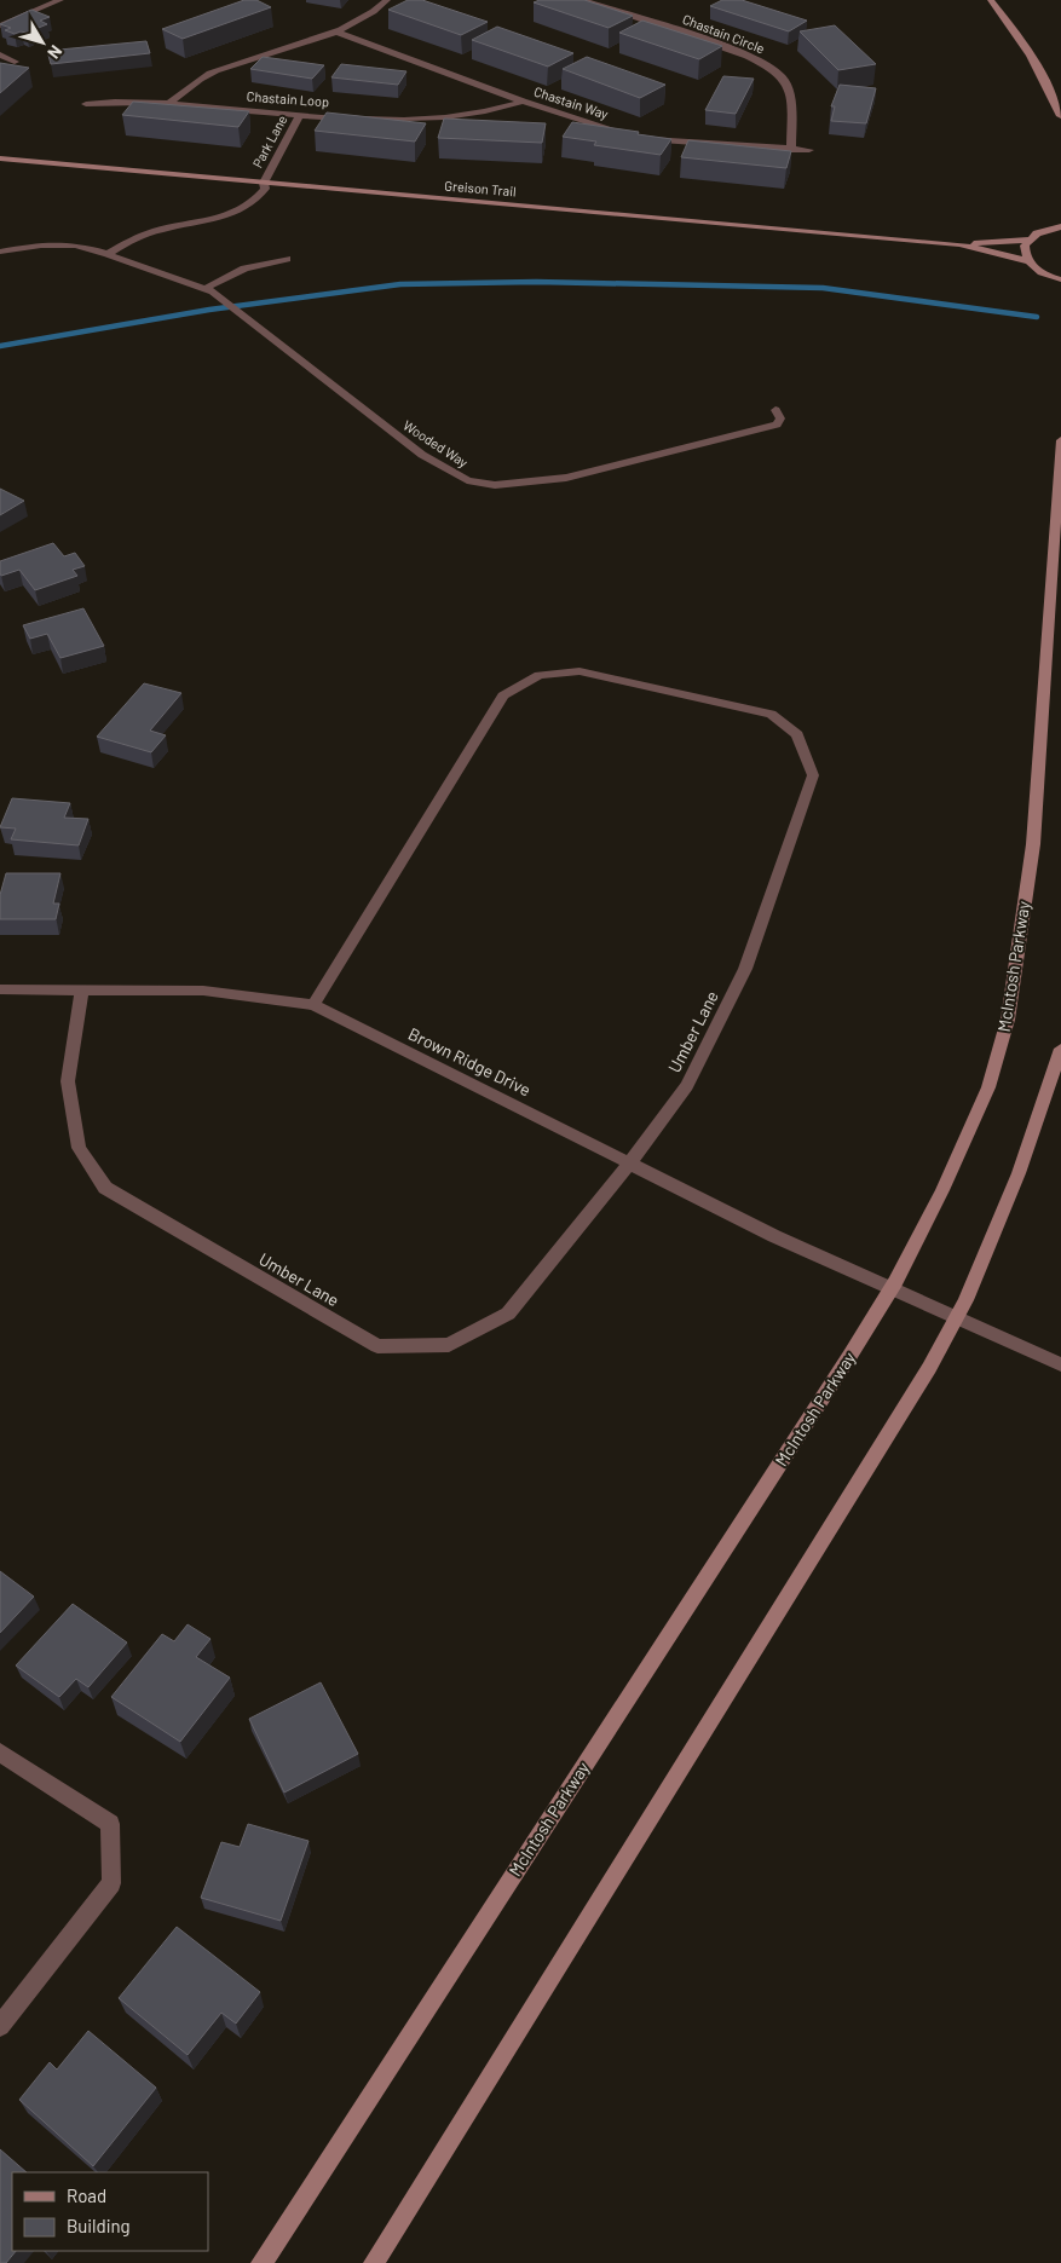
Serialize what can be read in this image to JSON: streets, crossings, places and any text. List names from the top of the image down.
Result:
{
  "streets": {
    "street": [
      "Chastain Circle",
      "Chastain Loop",
      "Chastain Way",
      "Park Lane",
      "Greison Trail",
      "Wooded Way",
      "McIntosh Parkway",
      "Umber Lane",
      "Brown Ridge Drive"
    ]
  },
  "crossings": [
    ["Chastain Loop", "Chastain Way"],
    ["Chastain Loop", "Park Lane"],
    ["Park Lane", "Greison Trail"],
    ["McIntosh Parkway", "Brown Ridge Drive"],
    ["Umber Lane", "Brown Ridge Drive"]
  ],
  "legend": ["Road", "Building"],
  "north": "bottom right"
}
